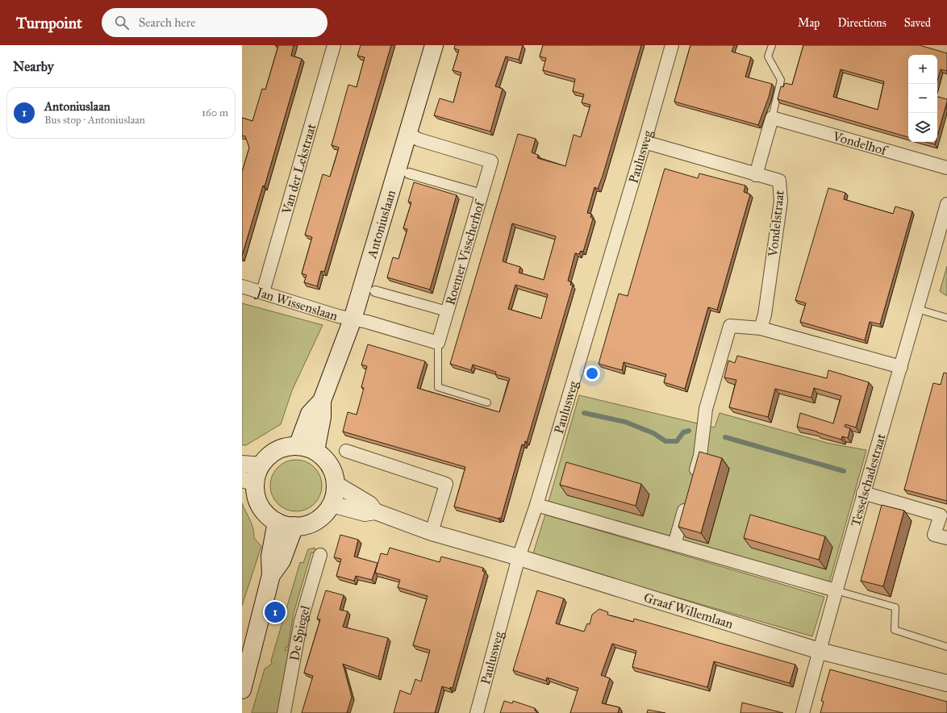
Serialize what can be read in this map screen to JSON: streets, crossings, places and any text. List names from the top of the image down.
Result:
{
  "streets": {
    "main road": ["Antoniuslaan"],
    "street": [
      "Vondelhof",
      "Paulusweg",
      "Van der Lekstraat",
      "Vondelstraat",
      "Roemer Visscherhof",
      "Jan Wissenslaan",
      "Tesselschadestraat",
      "Graaf Willemlaan",
      "De Spiegel"
    ]
  },
  "crossings": [
    ["Paulusweg", "Vondelstraat"],
    ["Paulusweg", "Graaf Willemlaan"],
    ["Van der Lekstraat", "Jan Wissenslaan"],
    ["Antoniuslaan", "Roemer Visscherhof"],
    ["Antoniuslaan", "Jan Wissenslaan"],
    ["Antoniuslaan", "Graaf Willemlaan"],
    ["Tesselschadestraat", "Graaf Willemlaan"]
  ],
  "page": {
    "header": "Turnpoint",
    "search": "Search here",
    "nav": ["Map", "Directions", "Saved"],
    "heading": "Nearby",
    "map_buttons": ["+", "−"],
    "list": [
      {
        "mark": "1",
        "name": "Antoniuslaan",
        "note": "Bus stop · Antoniuslaan",
        "value": "160 m"
      }
    ],
    "pins": "1"
  }
}
